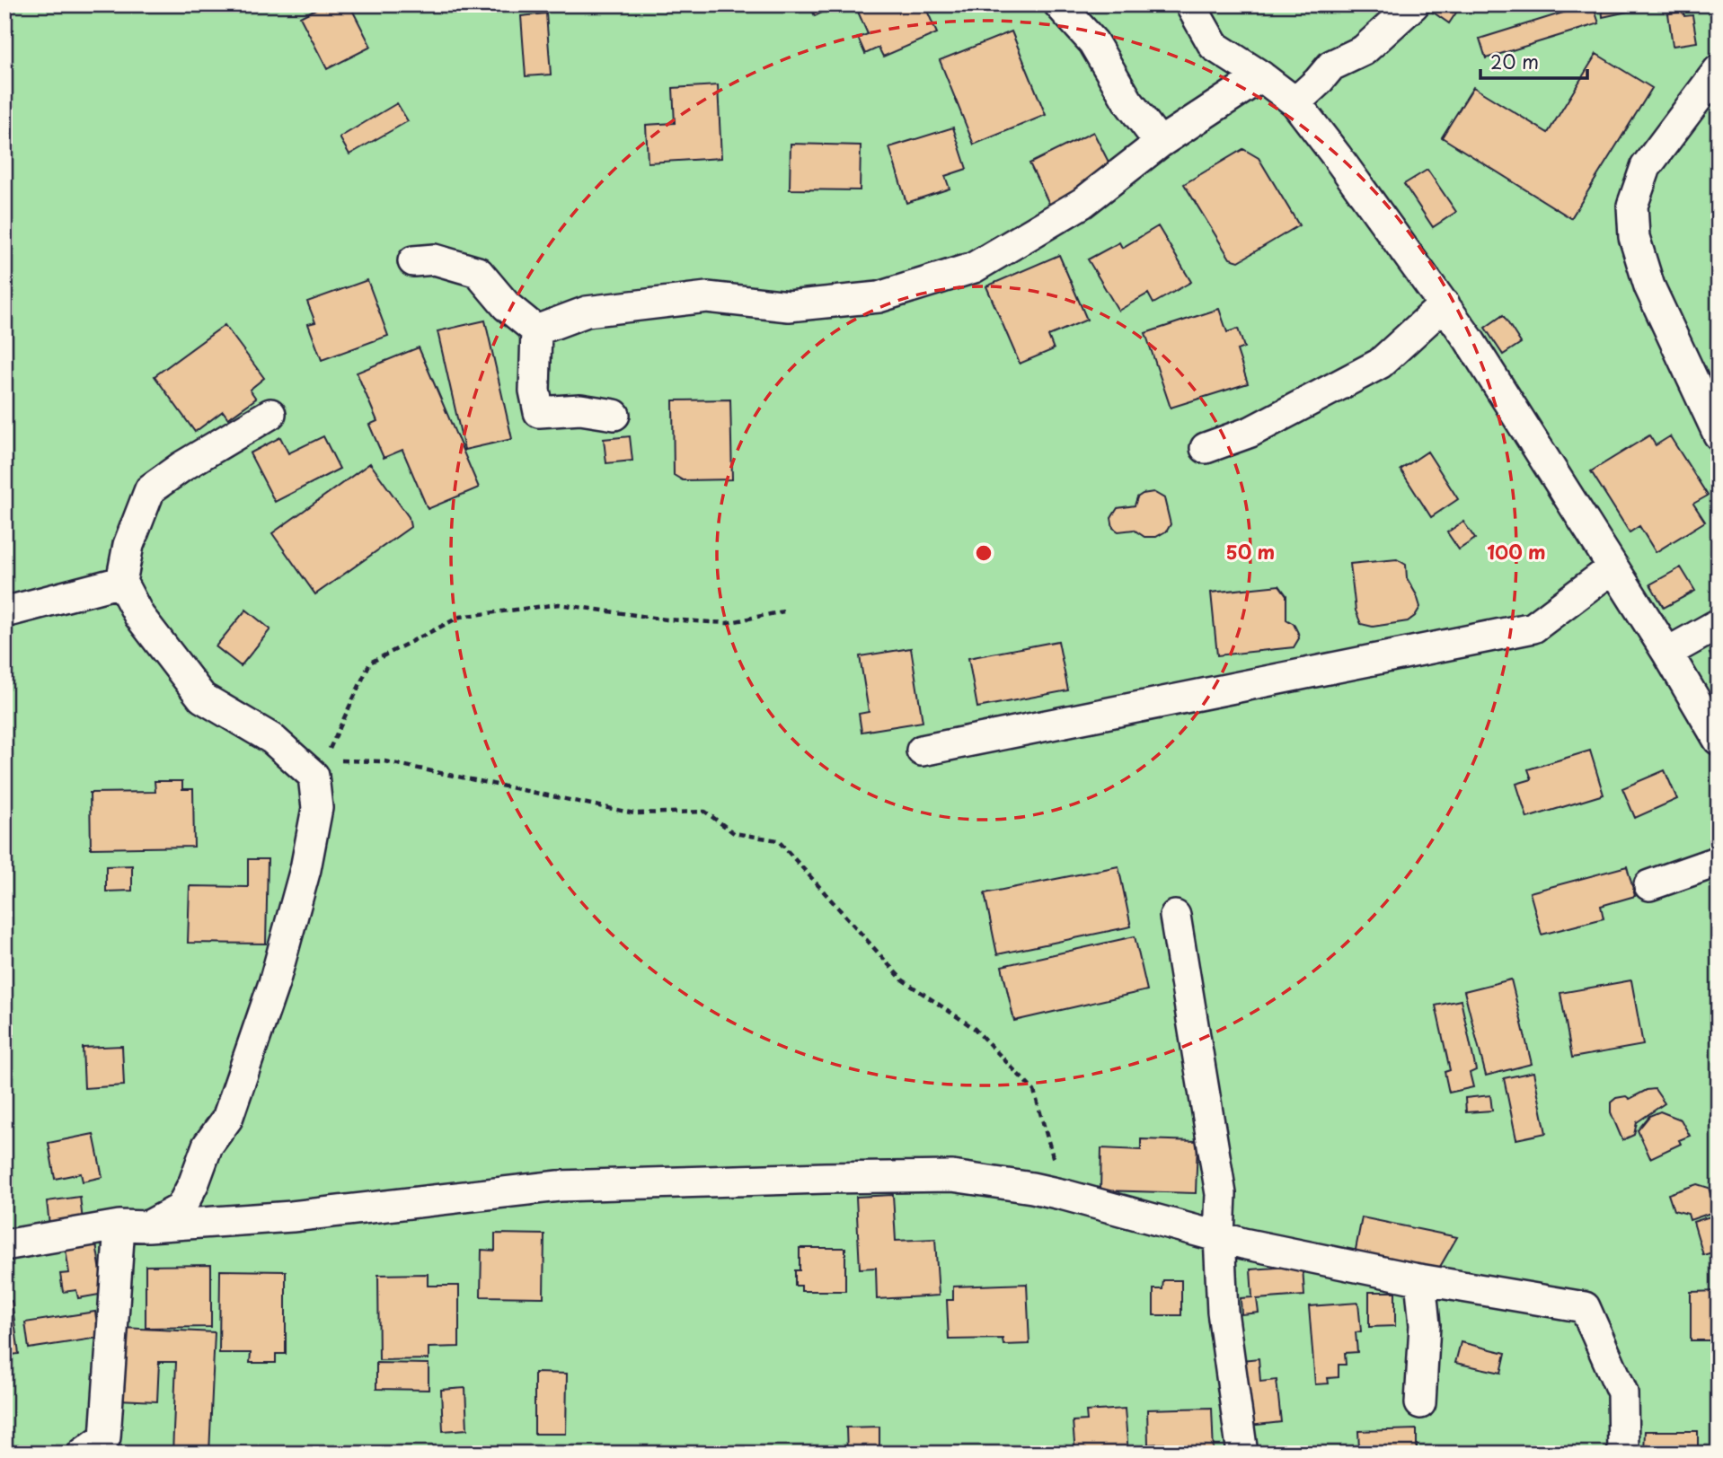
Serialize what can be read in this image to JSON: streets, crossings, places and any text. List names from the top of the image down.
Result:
{
  "scale_bar": "20 m",
  "rings": ["50 m", "100 m"]
}
